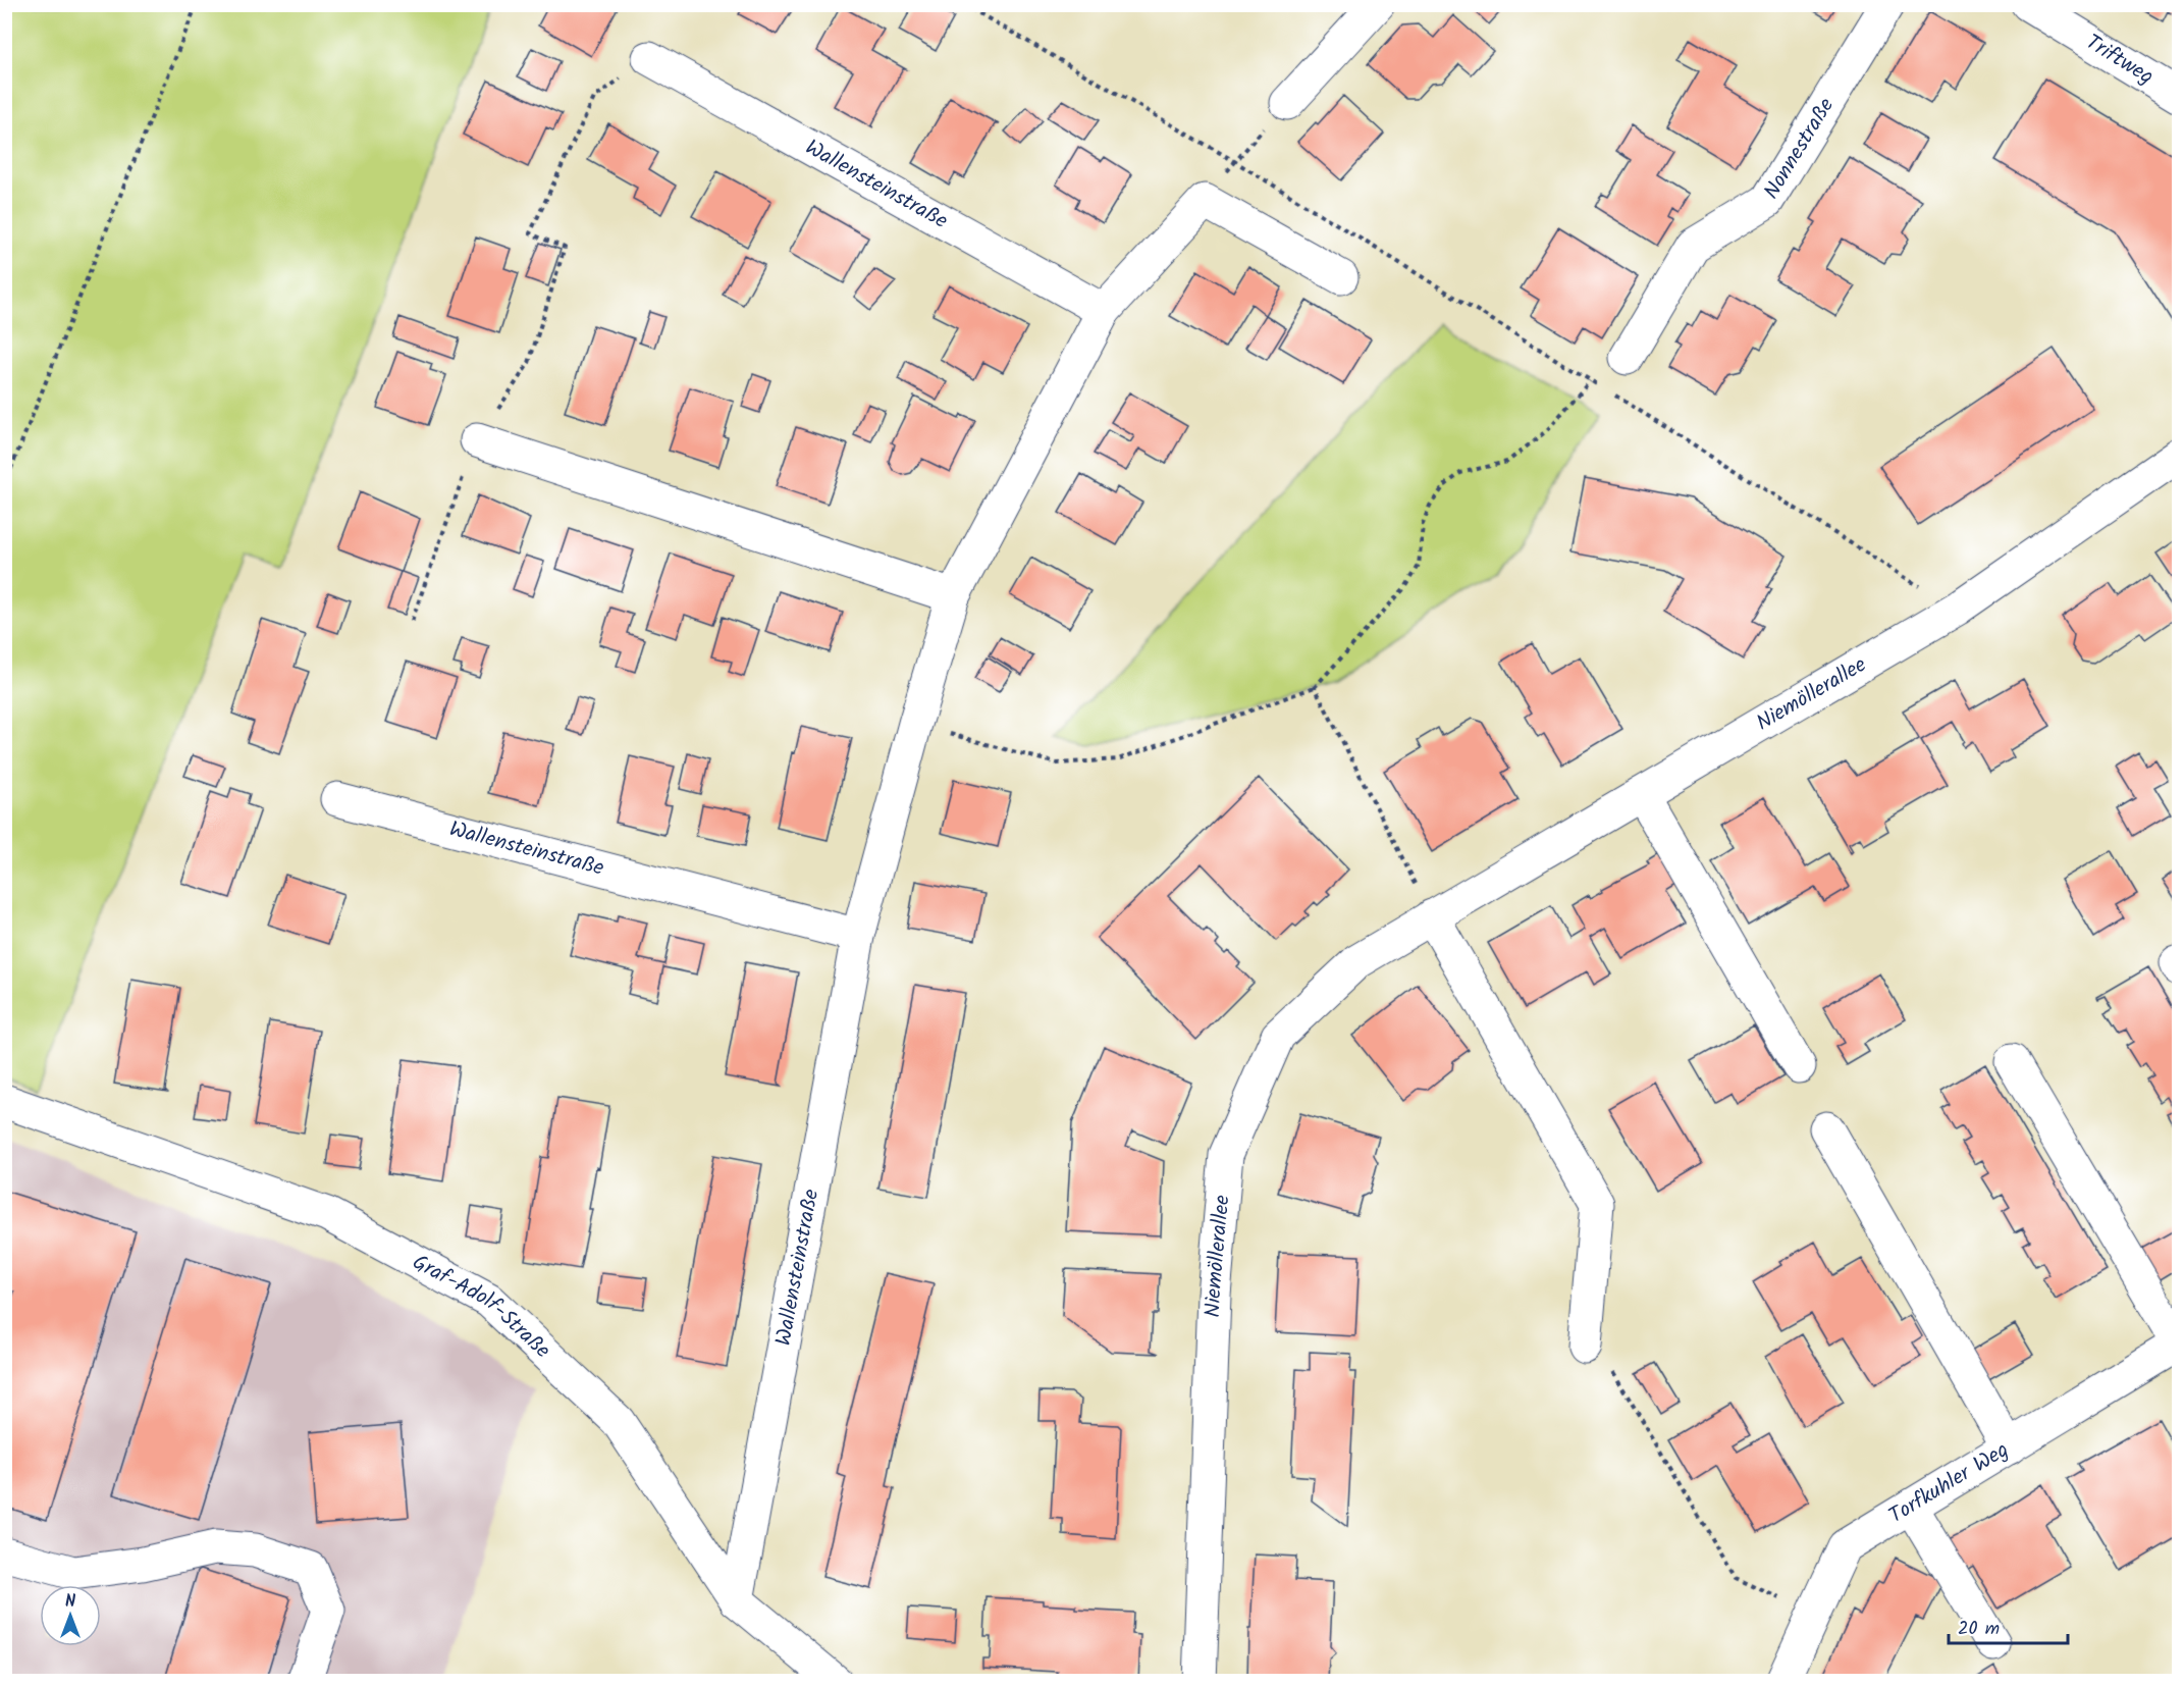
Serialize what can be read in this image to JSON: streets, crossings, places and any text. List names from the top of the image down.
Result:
{
  "streets": {
    "street": [
      "Triftweg",
      "Nonnestraße",
      "Wallensteinstraße",
      "Niemöllerallee",
      "Graf-Adolf-Straße",
      "Torfkuhler Weg"
    ]
  },
  "crossings": [
    ["Wallensteinstraße", "Graf-Adolf-Straße"]
  ],
  "scale_bar": "20 m",
  "north": "top"
}
